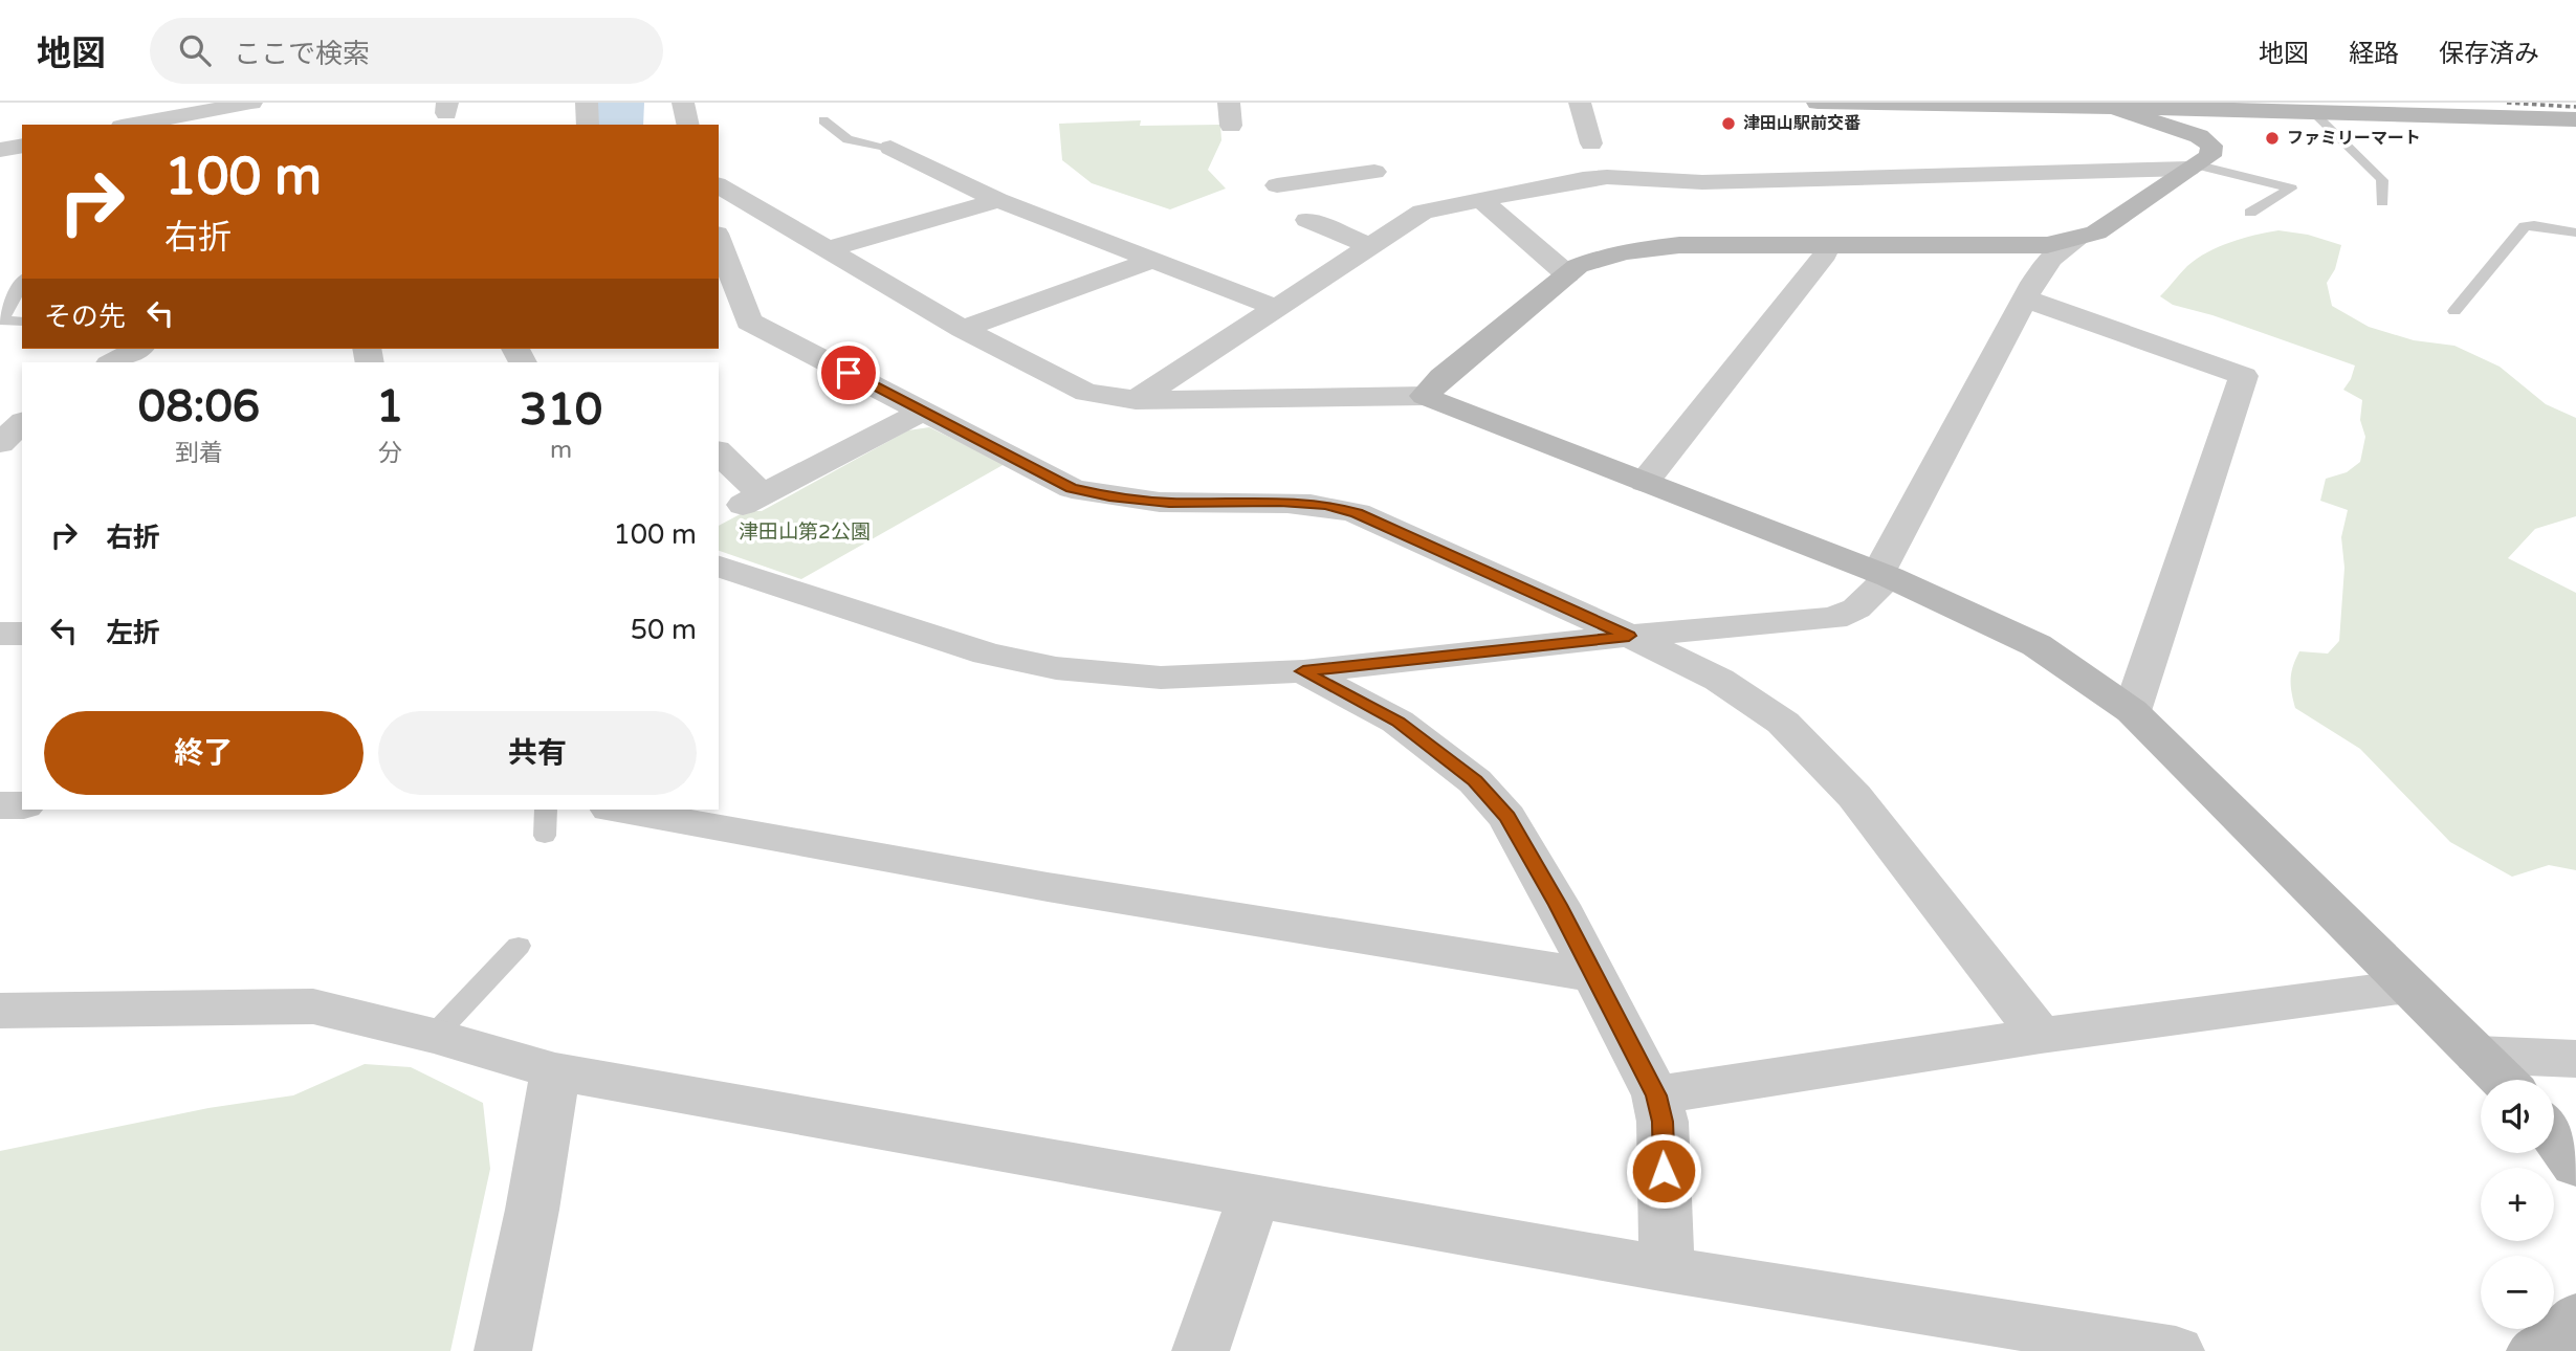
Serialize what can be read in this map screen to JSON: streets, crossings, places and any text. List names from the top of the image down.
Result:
{
  "parks": ["津田山第2公園"],
  "places": ["津田山駅前交番", "ファミリーマート"],
  "page": {
    "header": "地図",
    "search": "ここで検索",
    "nav": ["地図", "経路", "保存済み"],
    "turn": ["100 m", "右折"],
    "then": "その先",
    "eta": [
      "08:06",
      "到着",
      "1",
      "分",
      "310",
      "m"
    ],
    "list": [
      {
        "name": "右折",
        "value": "100 m"
      },
      {
        "name": "左折",
        "value": "50 m"
      }
    ],
    "buttons": ["終了", "共有"],
    "map_buttons": ["+", "−"]
  }
}
